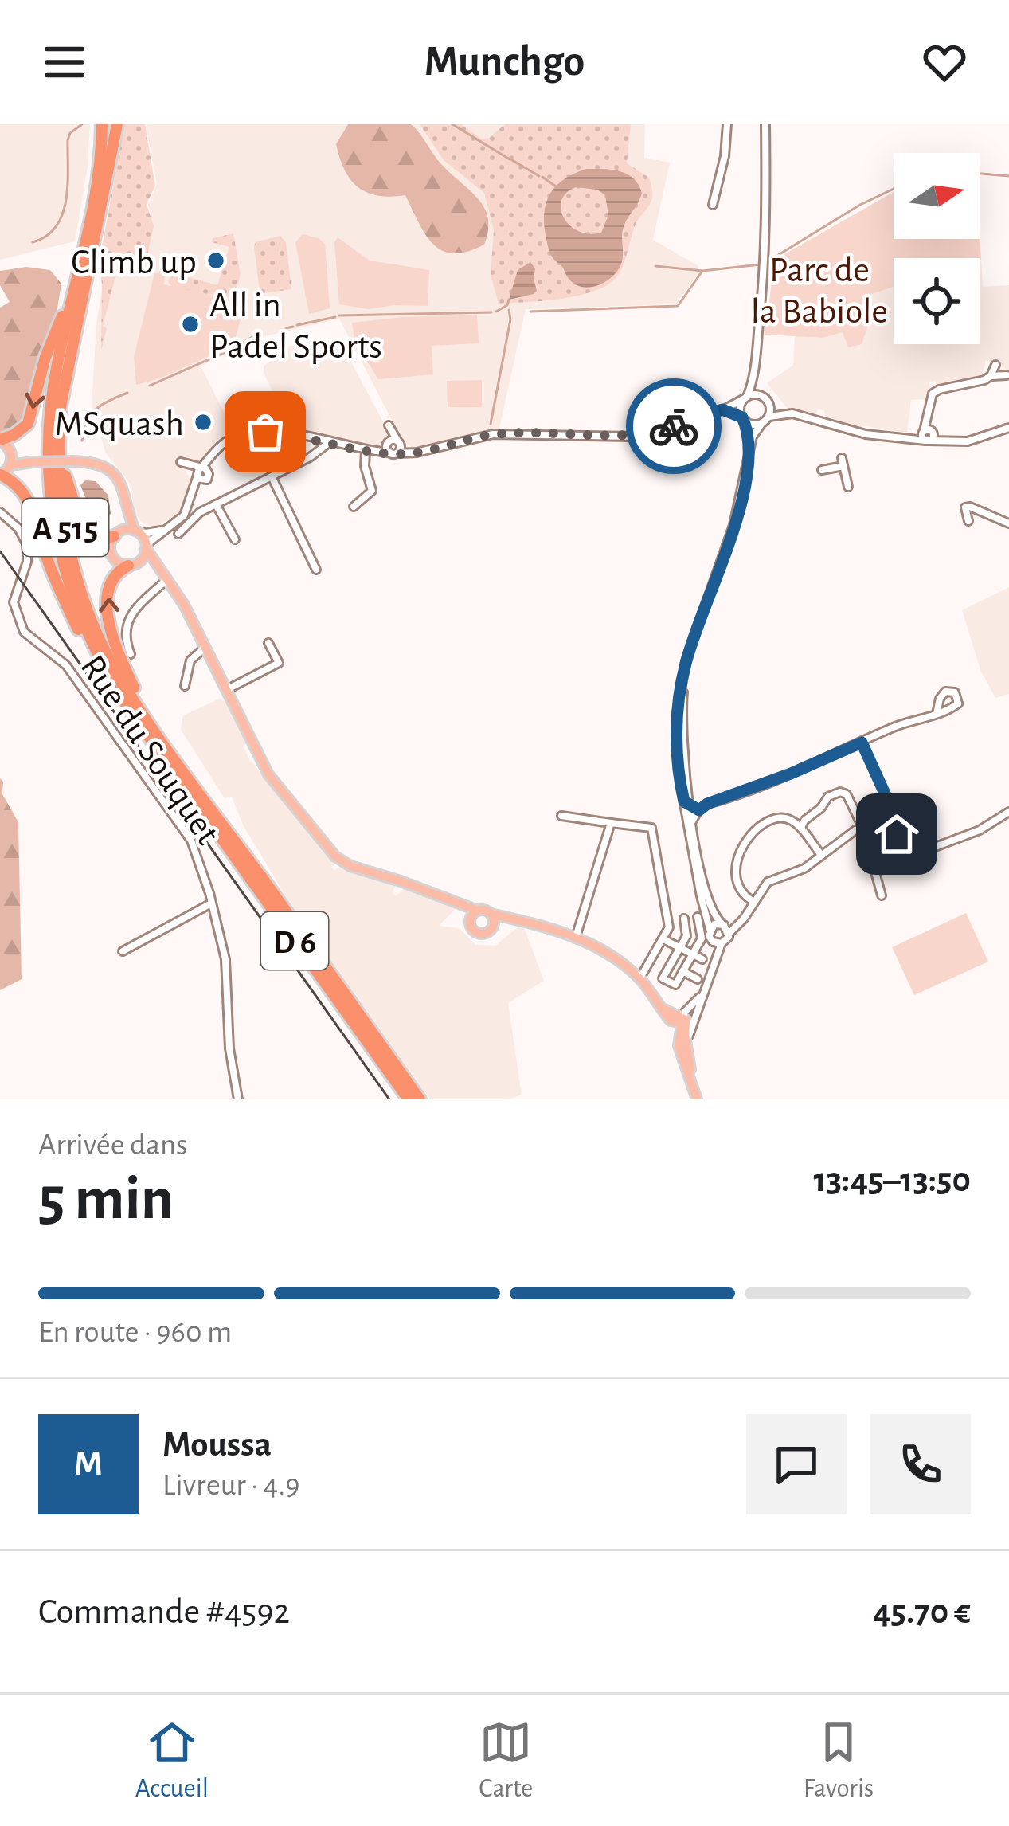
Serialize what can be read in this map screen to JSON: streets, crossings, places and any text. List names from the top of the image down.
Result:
{
  "streets": {
    "highway": ["A 515", "D 6"],
    "street": ["Rue du Souquet"]
  },
  "crossings": [
    ["A 515", "D 6"]
  ],
  "parks": ["Parc de la Babiole"],
  "places": ["Climb up", "All in Padel Sports", "MSquash"],
  "north": "right",
  "page": {
    "header": "Munchgo",
    "heading": ["5 min", "Arrivée dans", "13:45–13:50"],
    "panel": [
      "Moussa",
      "Livreur · 4.9",
      "Commande #4592",
      "45.70 €"
    ],
    "bar": "En route · 960 m",
    "round": "M",
    "tabs": ["Accueil", "Carte", "Favoris"]
  }
}
